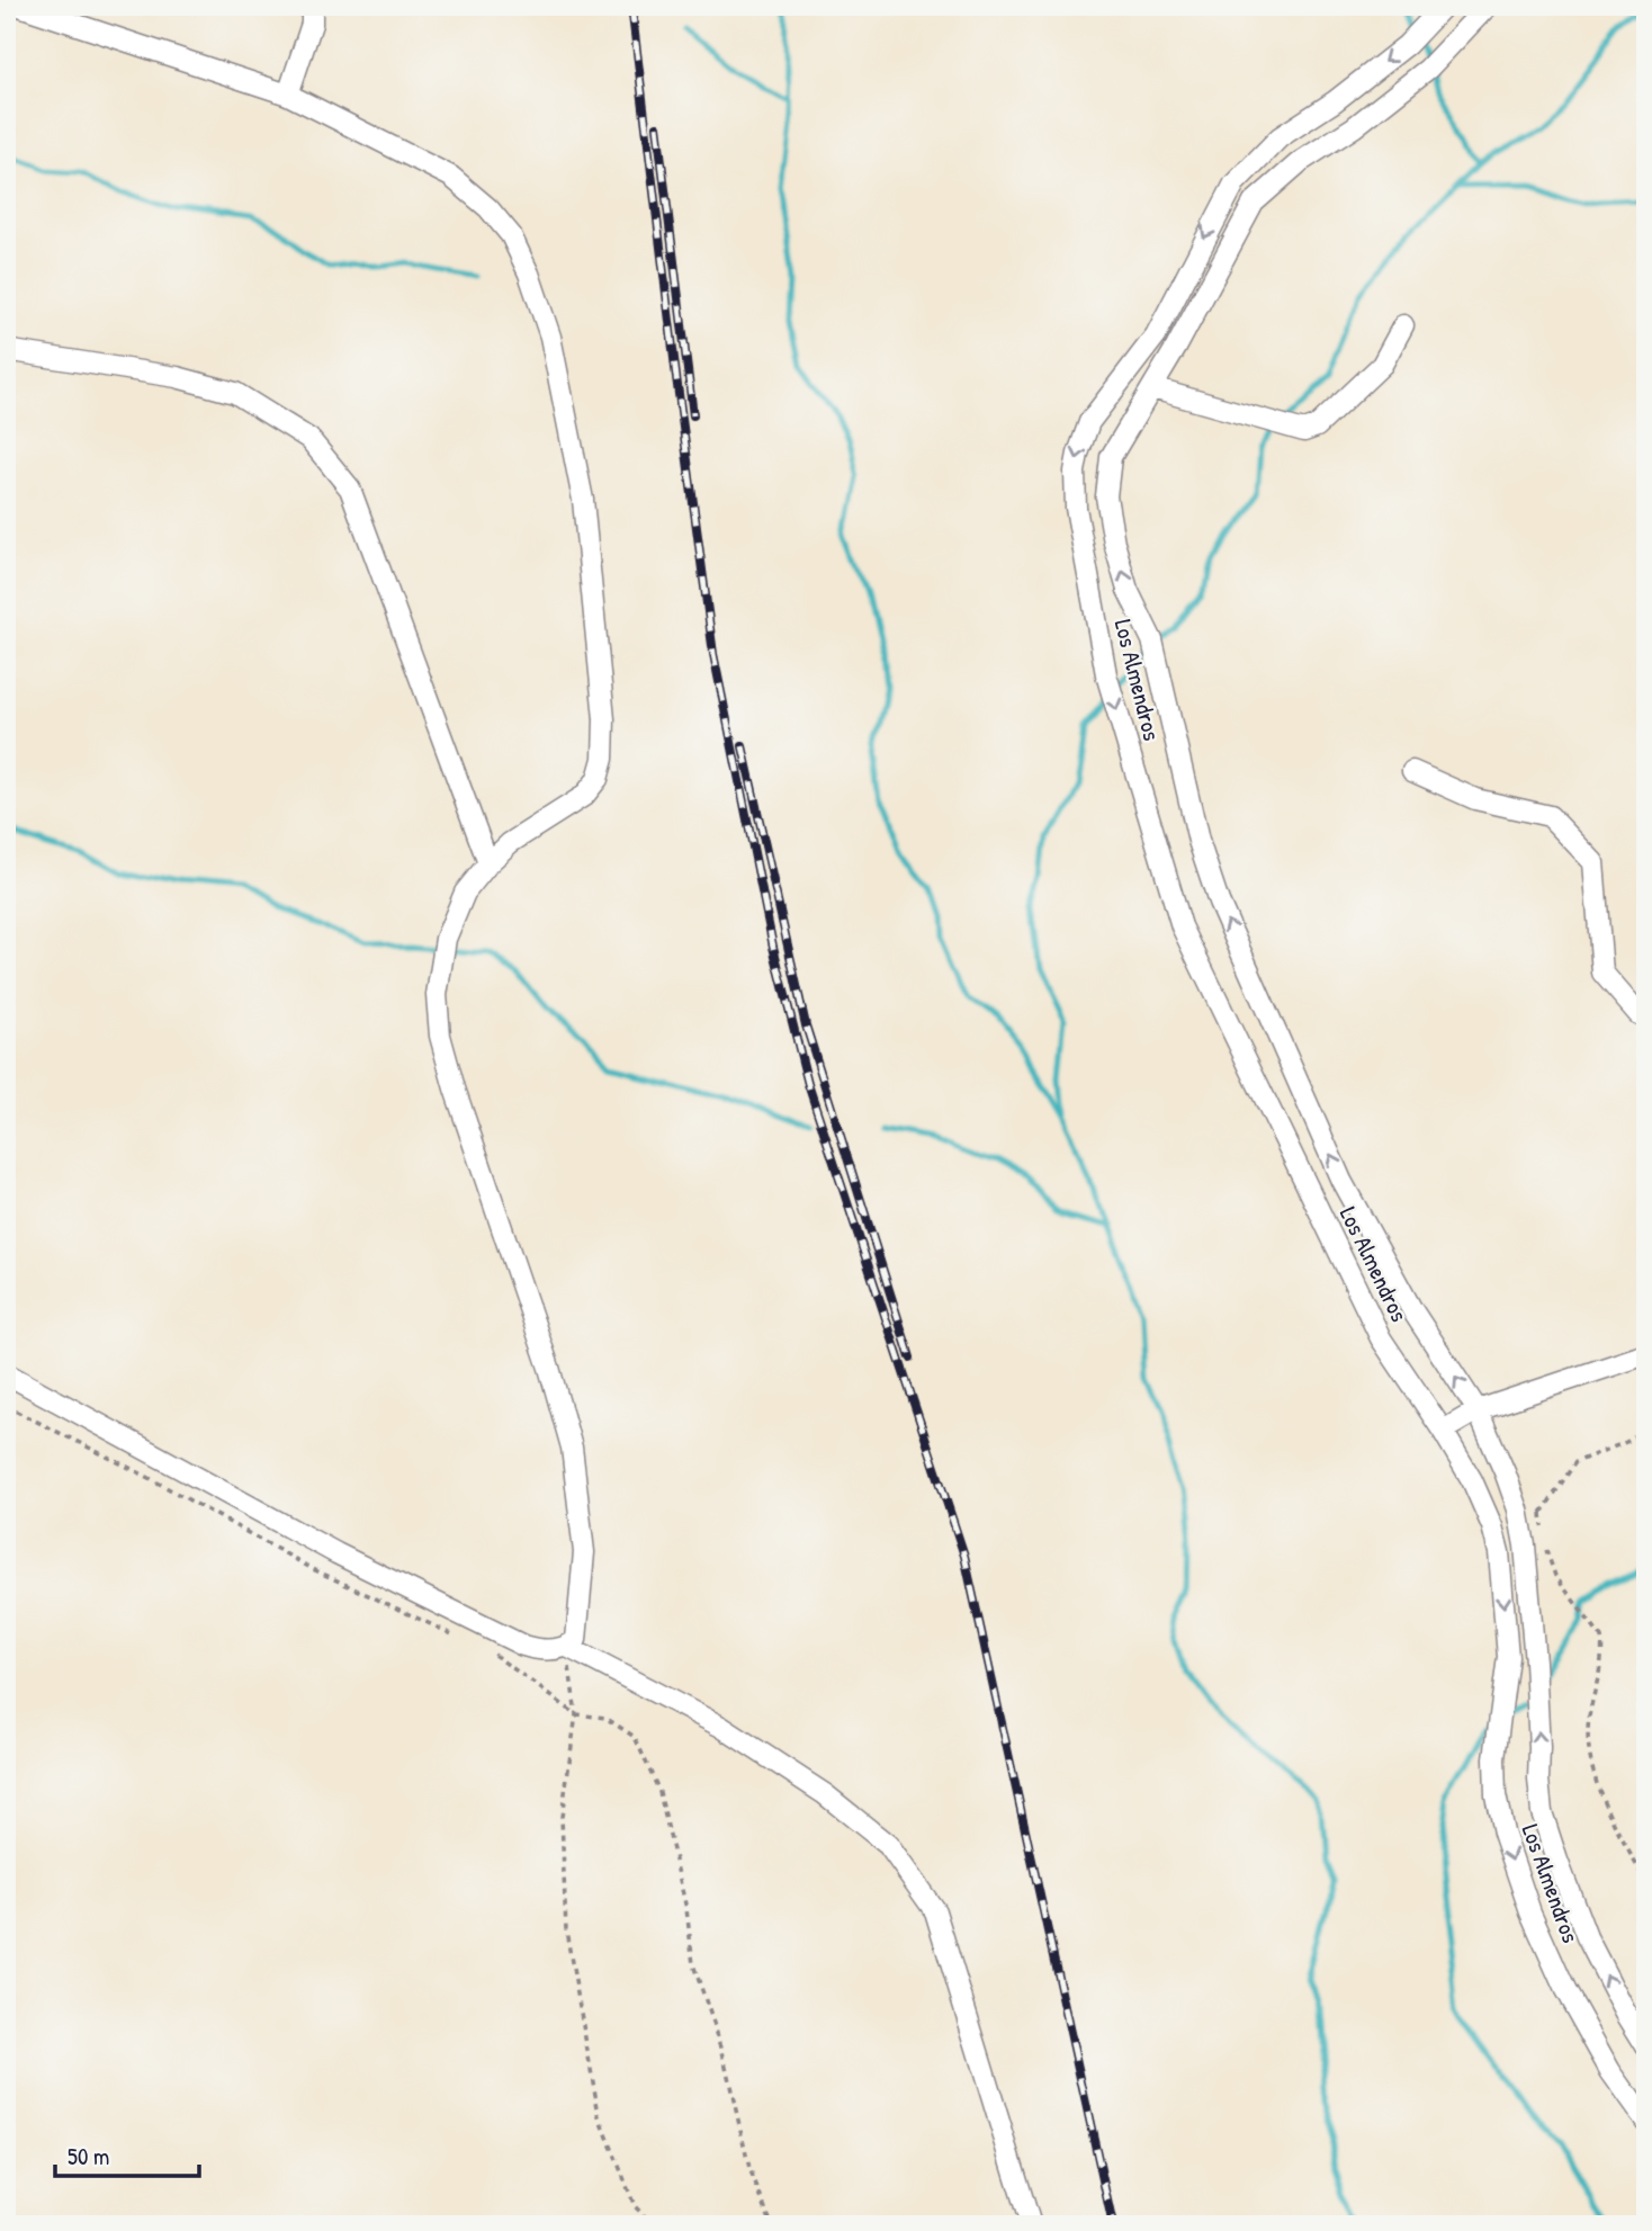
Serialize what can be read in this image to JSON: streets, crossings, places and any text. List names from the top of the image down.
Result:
{
  "streets": {
    "street": ["Los Almendros"]
  },
  "scale_bar": "50 m"
}
